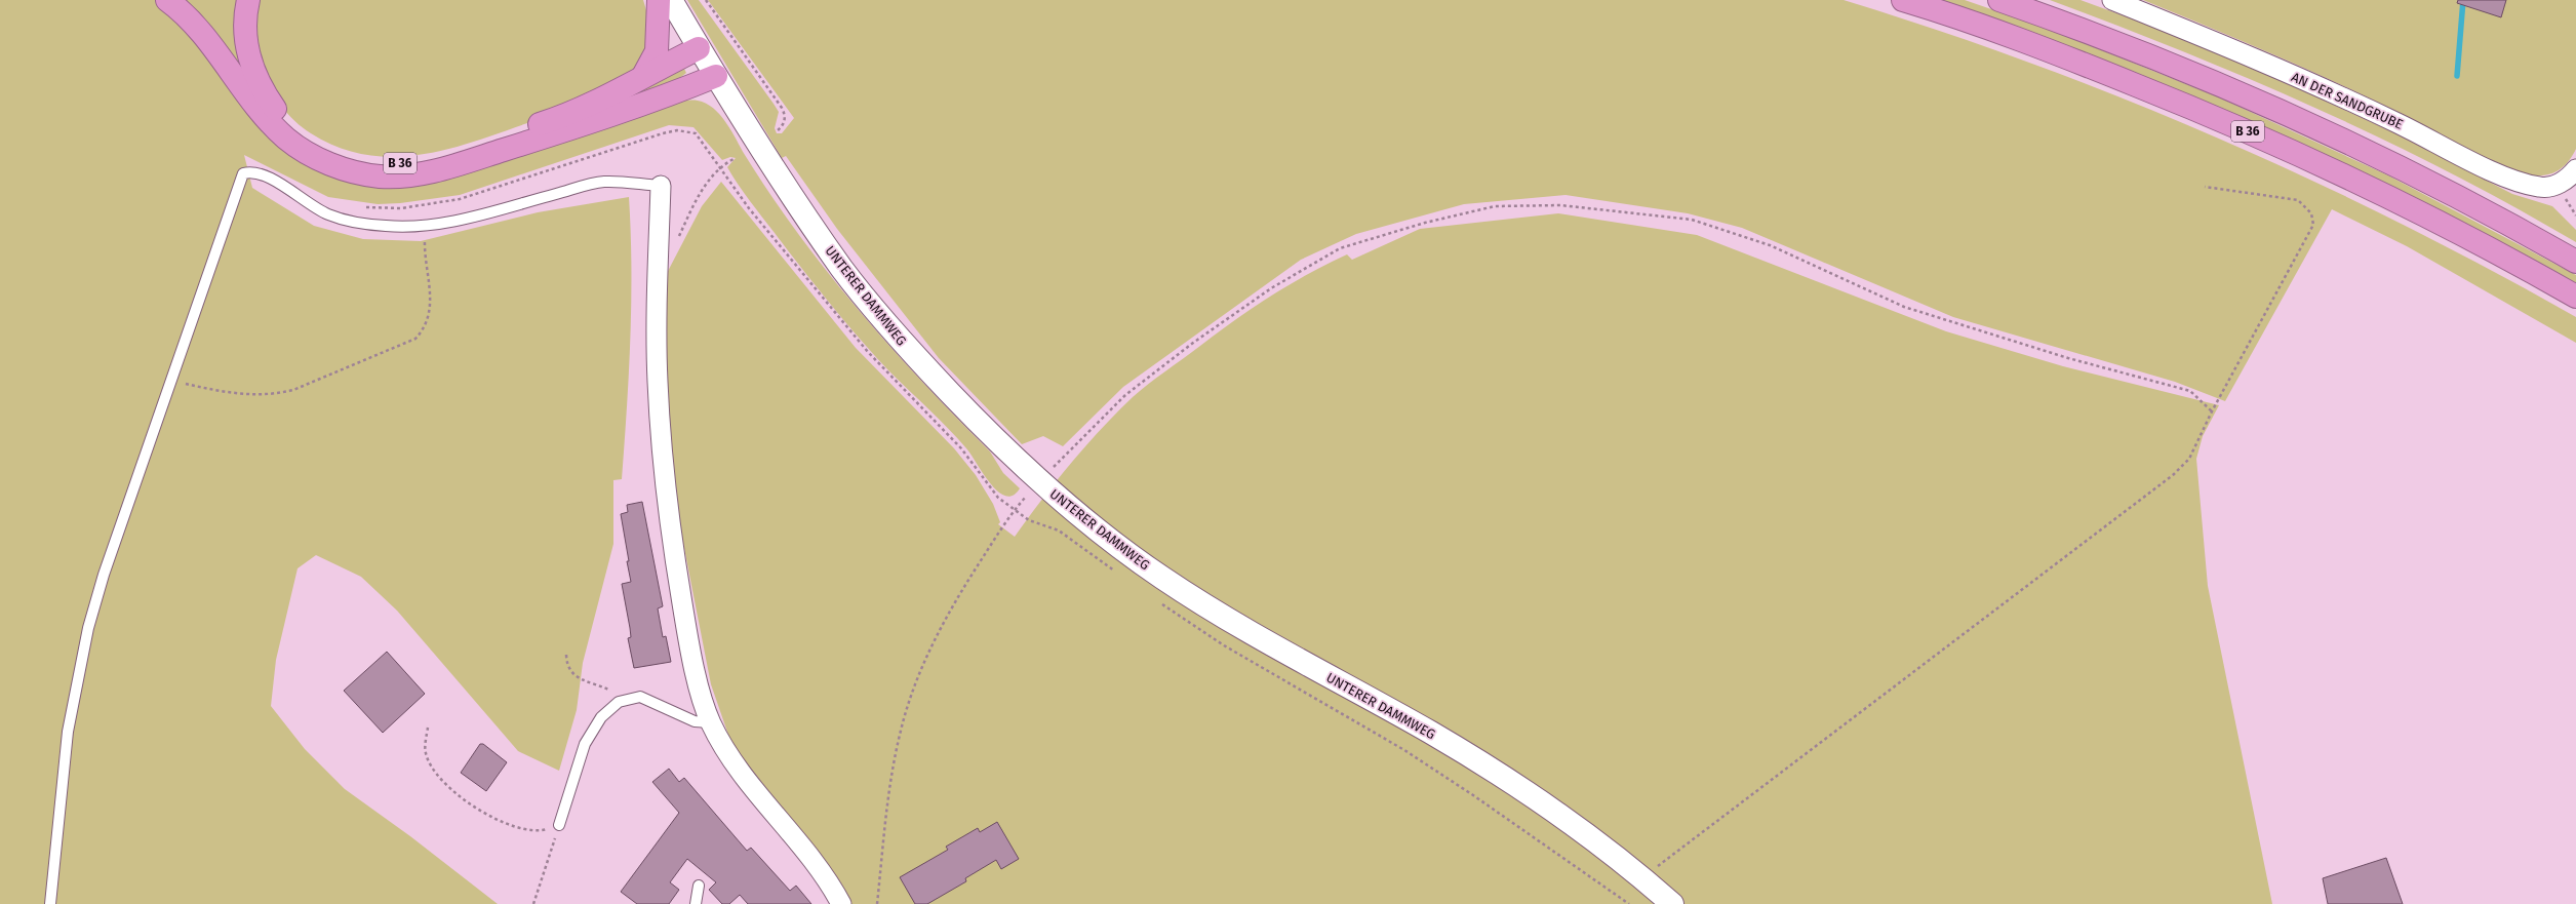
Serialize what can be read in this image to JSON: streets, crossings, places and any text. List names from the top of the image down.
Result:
{
  "streets": {
    "highway": ["B 36"],
    "main road": ["UNTERER DAMMWEG"],
    "street": ["AN DER SANDGRUBE"]
  },
  "crossings": [
    ["B 36", "UNTERER DAMMWEG"]
  ]
}
